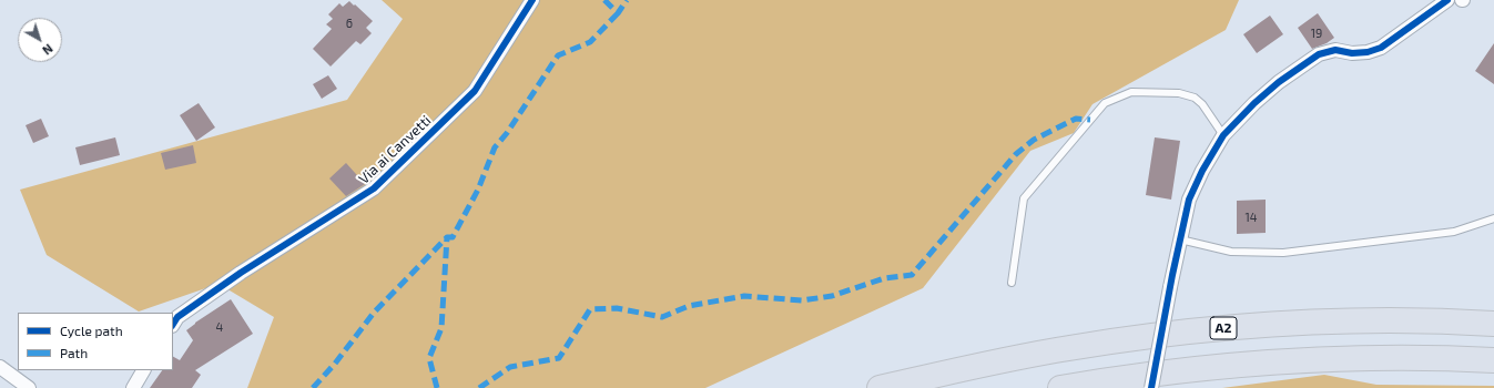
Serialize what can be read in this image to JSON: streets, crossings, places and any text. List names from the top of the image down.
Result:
{
  "streets": {
    "highway": ["A2"],
    "street": ["Via ai Canvetti"]
  },
  "house_numbers": [
    "6",
    "19",
    "14",
    "4"
  ],
  "legend": ["Cycle path", "Path"],
  "north": "bottom right"
}
